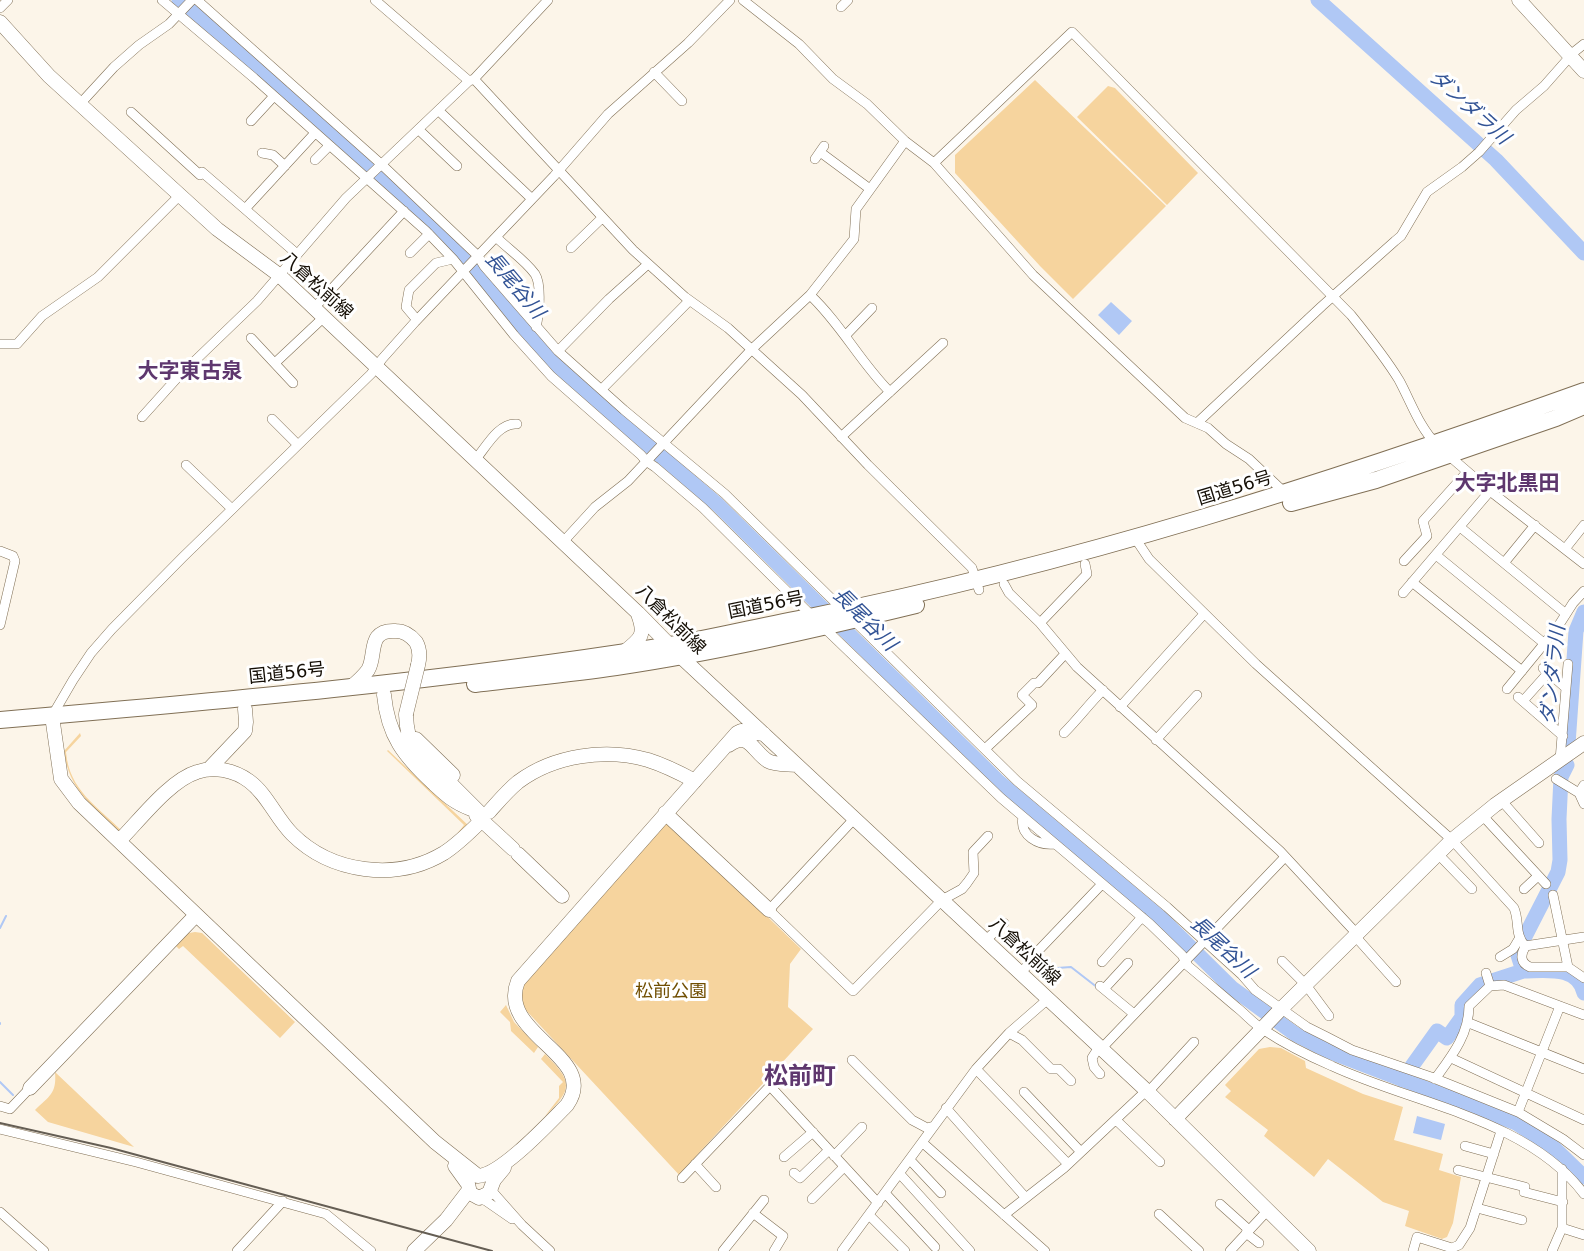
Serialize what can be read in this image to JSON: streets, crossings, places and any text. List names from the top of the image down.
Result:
{
  "streets": {
    "highway": ["国道56号"],
    "street": ["八倉松前線"]
  },
  "crossings": [
    ["八倉松前線", "国道56号"]
  ],
  "districts": ["大字東古泉", "大字北黒田", "松前町"],
  "water": ["ダンダラ川", "長尾谷川"],
  "parks": ["松前公園"]
}
